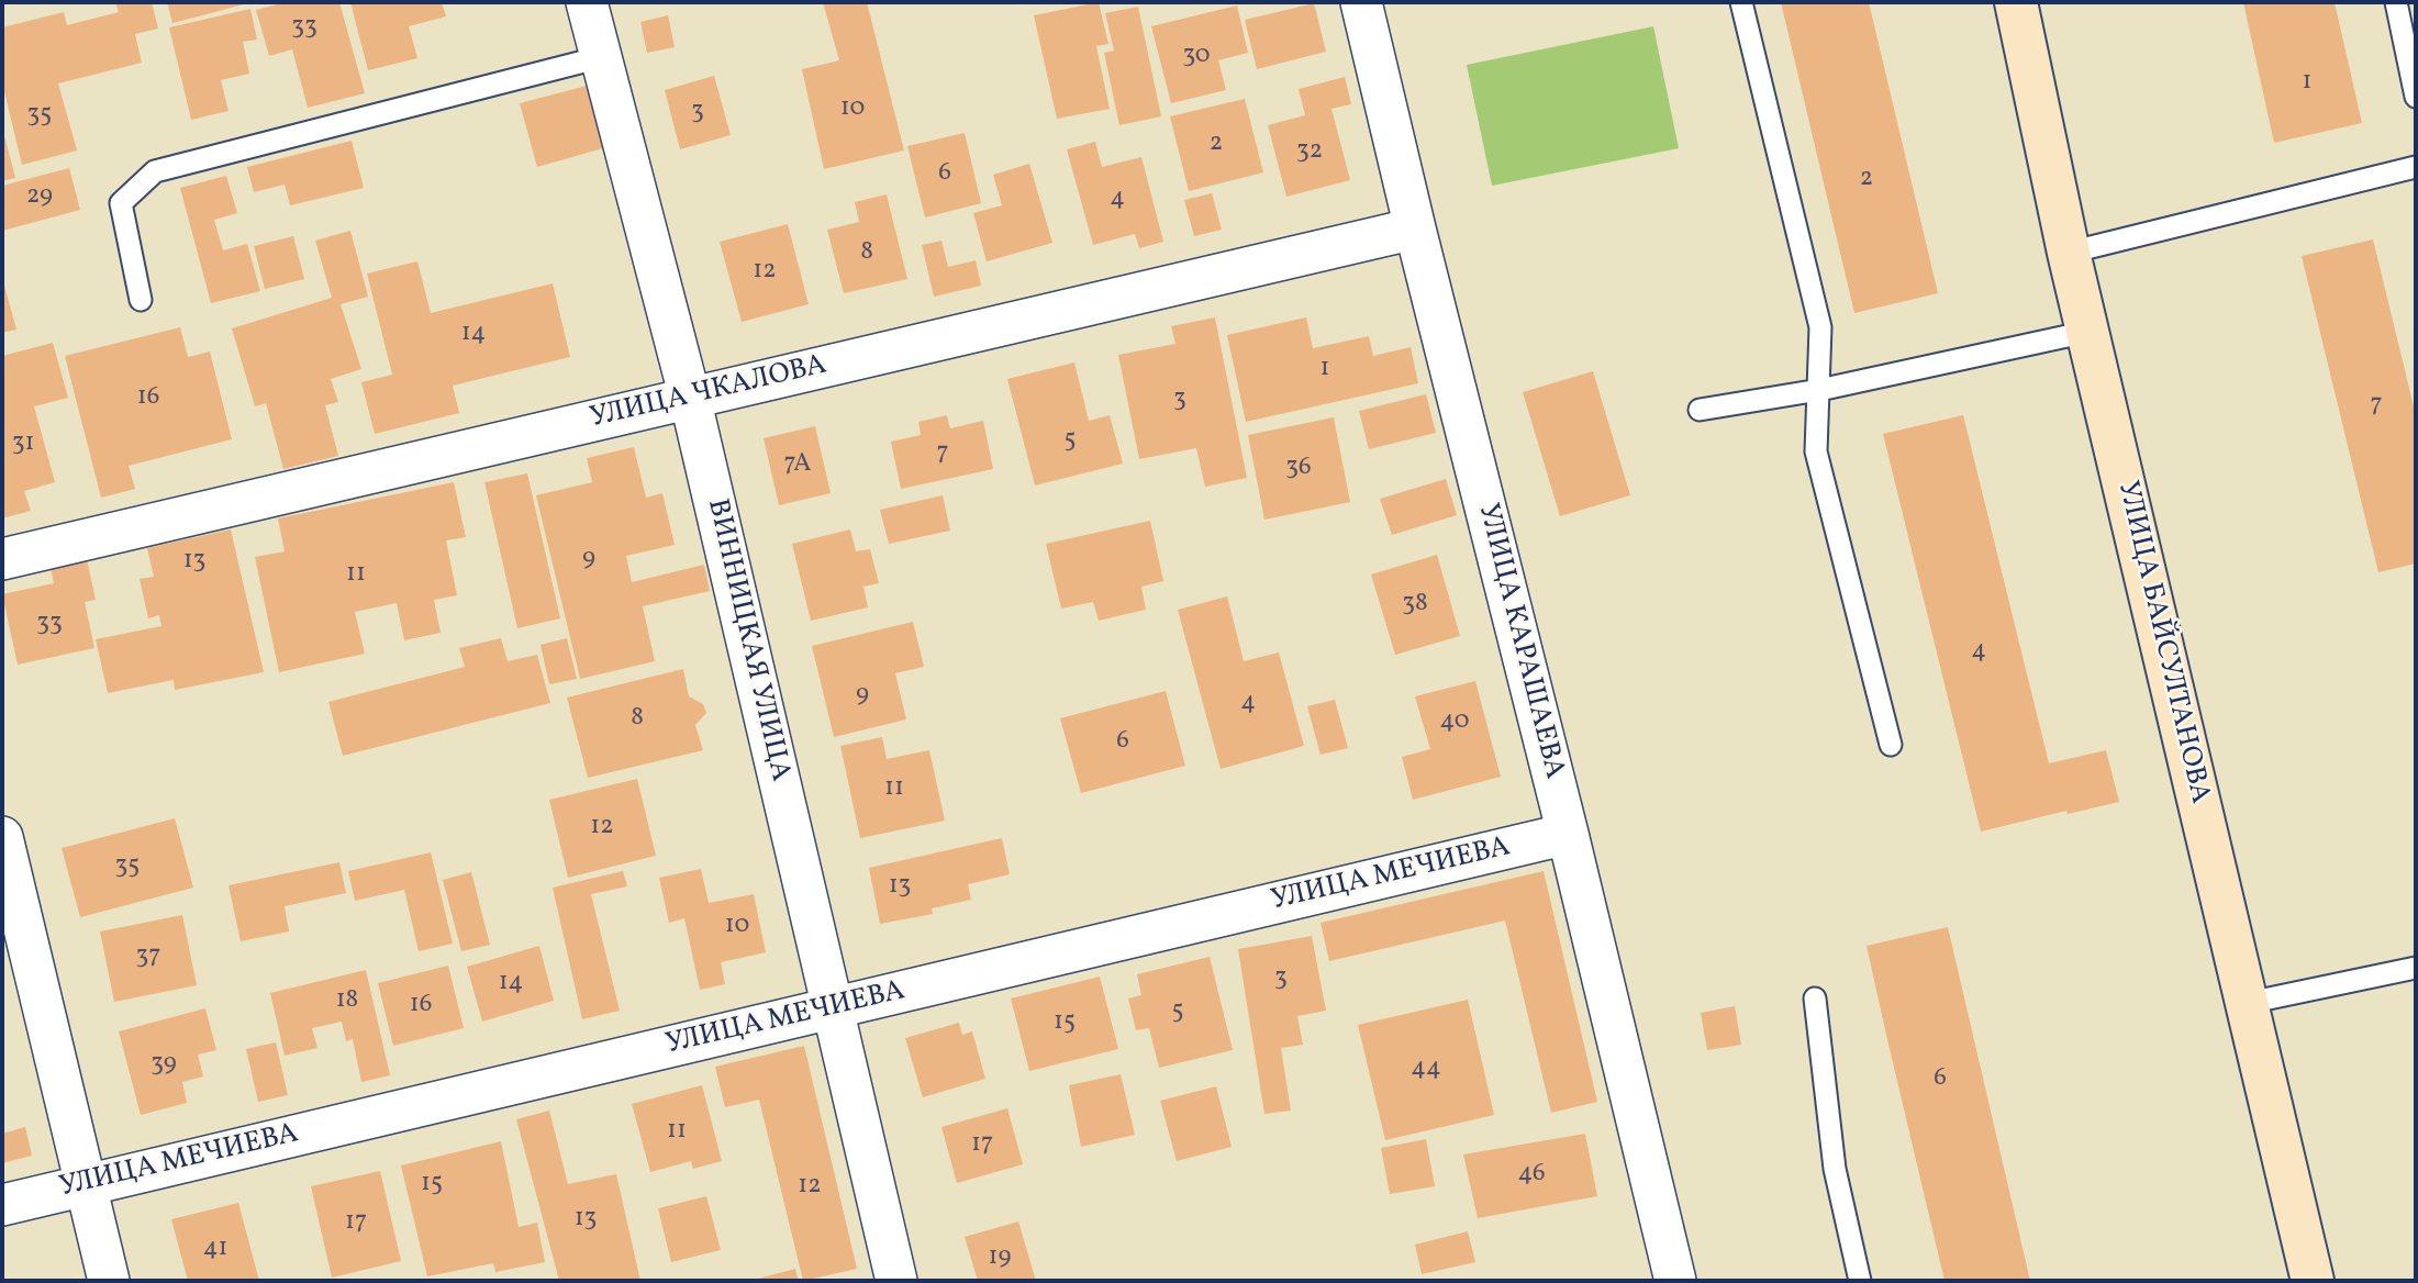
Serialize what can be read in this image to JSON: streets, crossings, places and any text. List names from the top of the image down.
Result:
{
  "streets": {
    "street": [
      "УЛИЦА ЧКАЛОВА",
      "ВИННИЦКАЯ УЛИЦА",
      "УЛИЦА КАРАШАЕВА",
      "УЛИЦА БАЙСУЛТАНОВА",
      "УЛИЦА МЕЧИЕВА"
    ]
  },
  "crossings": [
    ["УЛИЦА ЧКАЛОВА", "ВИННИЦКАЯ УЛИЦА"],
    ["УЛИЦА ЧКАЛОВА", "УЛИЦА КАРАШАЕВА"],
    ["ВИННИЦКАЯ УЛИЦА", "УЛИЦА МЕЧИЕВА"],
    ["УЛИЦА КАРАШАЕВА", "УЛИЦА МЕЧИЕВА"]
  ],
  "house_numbers": [
    "33",
    "30",
    "1",
    "10",
    "3",
    "35",
    "2",
    "32",
    "6",
    "2",
    "29",
    "4",
    "8",
    "12",
    "14",
    "1",
    "16",
    "3",
    "7",
    "5",
    "31",
    "7",
    "7А",
    "36",
    "9",
    "13",
    "11",
    "38",
    "33",
    "4",
    "9",
    "4",
    "8",
    "40",
    "6",
    "11",
    "12",
    "35",
    "13",
    "10",
    "37",
    "3",
    "14",
    "18",
    "16",
    "5",
    "15",
    "39",
    "44",
    "6",
    "11",
    "17",
    "46",
    "15",
    "12",
    "13",
    "17",
    "41",
    "19"
  ]
}
